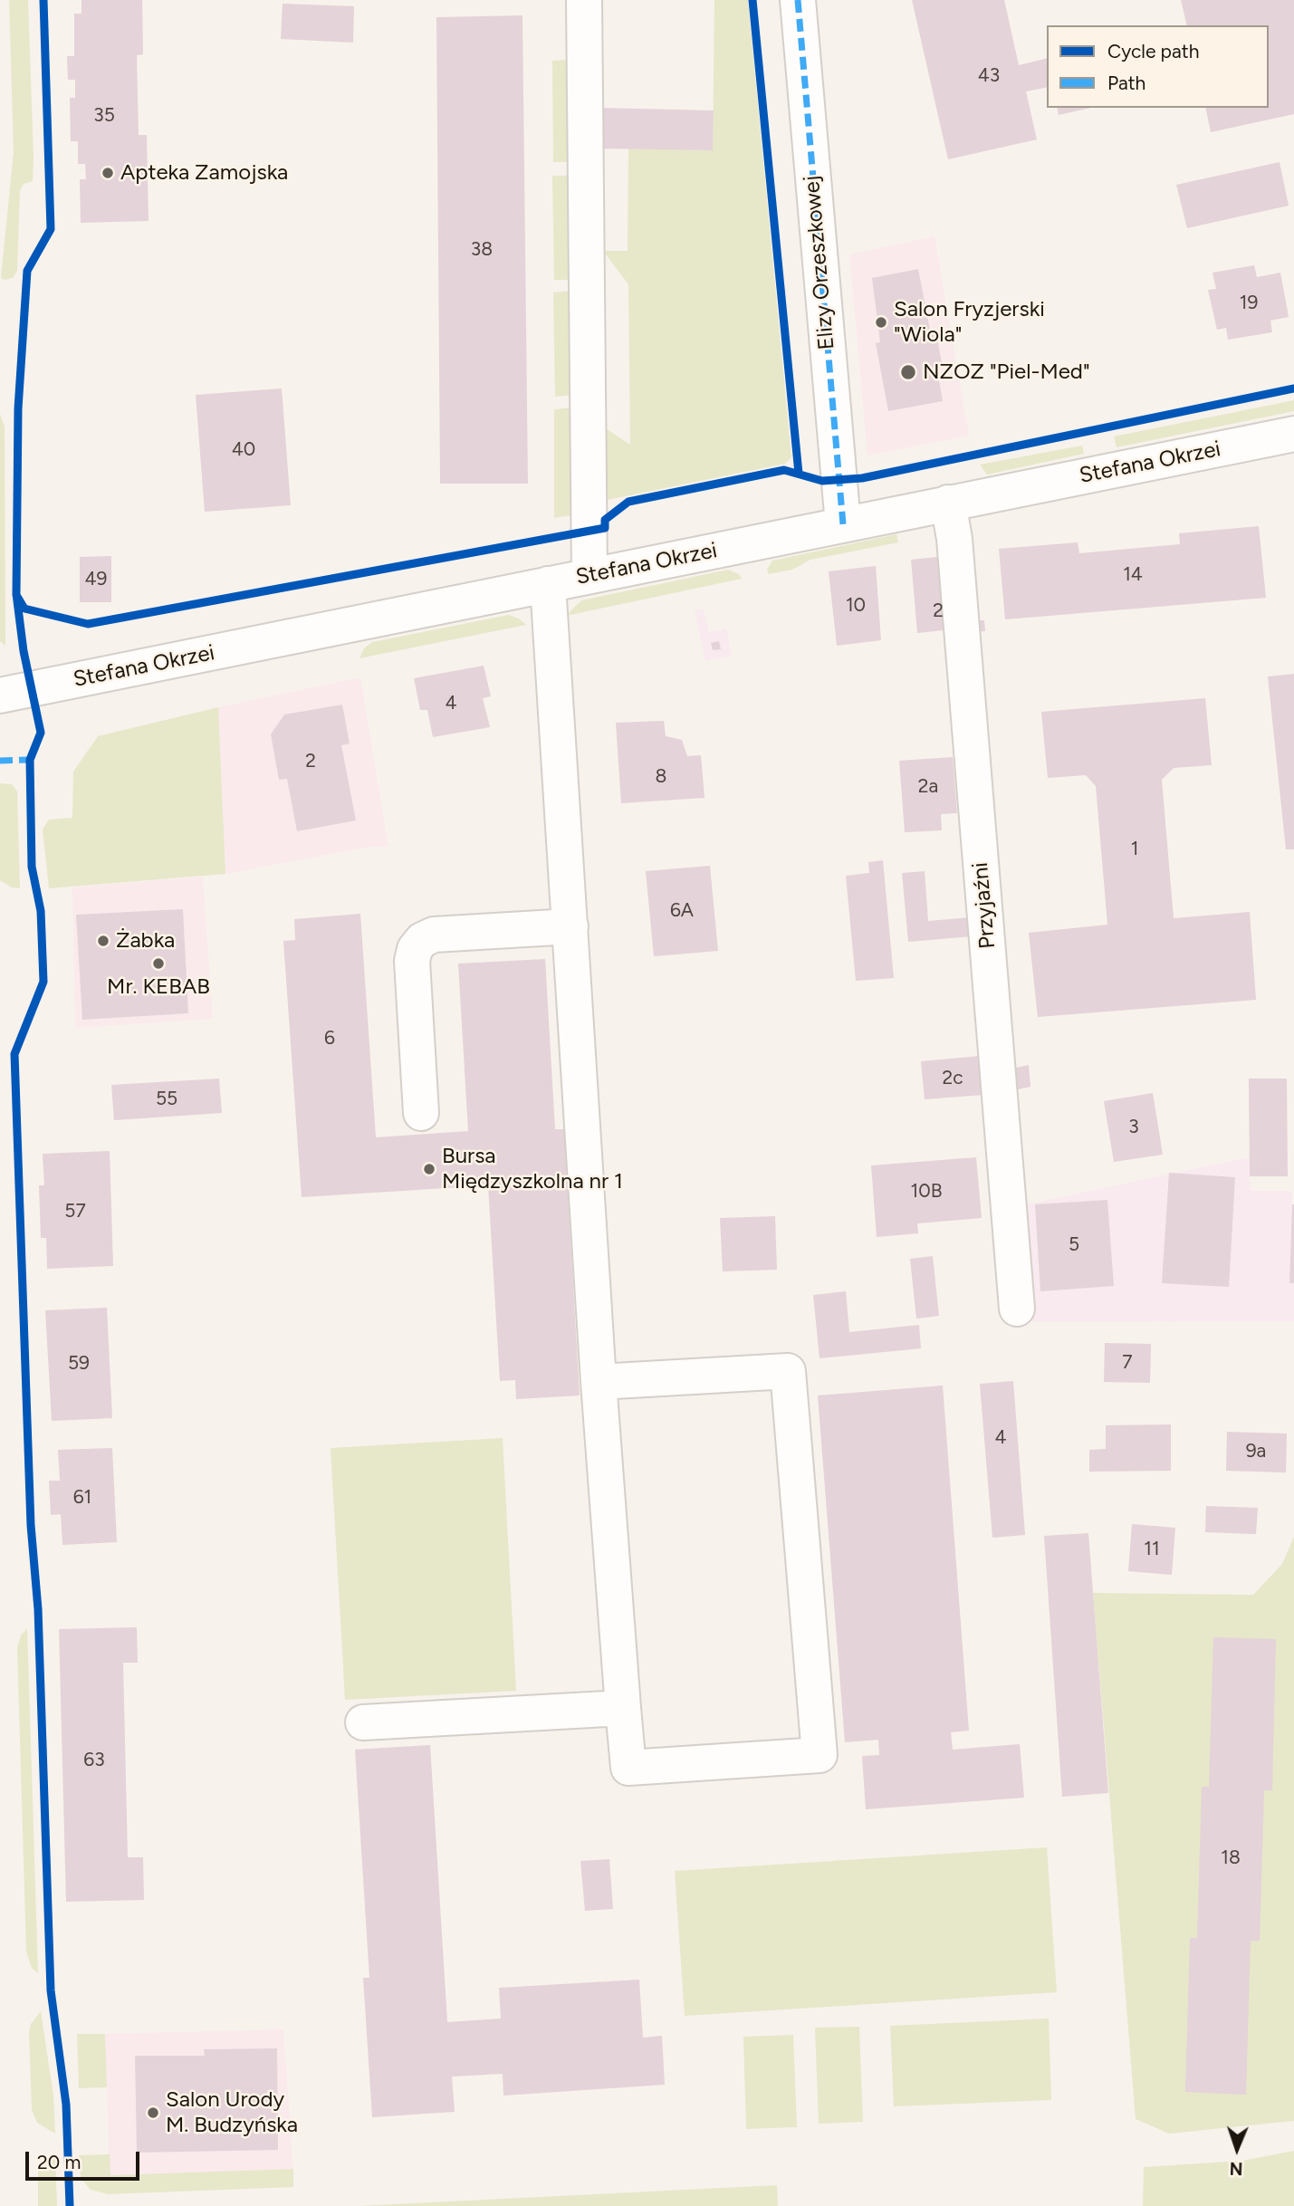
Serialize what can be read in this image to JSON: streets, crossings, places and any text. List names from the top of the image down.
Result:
{
  "streets": {
    "street": ["Elizy Orzeszkowej", "Stefana Okrzei", "Przyjaźni"]
  },
  "crossings": [
    ["Elizy Orzeszkowej", "Stefana Okrzei"],
    ["Stefana Okrzei", "Przyjaźni"]
  ],
  "places": [
    "Apteka Zamojska",
    "Salon Fryzjerski \"Wiola\"",
    "NZOZ \"Piel-Med\"",
    "Żabka",
    "Mr. KEBAB",
    "Bursa Międzyszkolna nr 1",
    "Salon Urody M. Budzyńska"
  ],
  "house_numbers": [
    "43",
    "35",
    "38",
    "19",
    "40",
    "14",
    "49",
    "10",
    "2",
    "4",
    "2",
    "8",
    "2a",
    "1",
    "6A",
    "6",
    "2c",
    "55",
    "3",
    "10B",
    "57",
    "5",
    "7",
    "59",
    "4",
    "9a",
    "61",
    "11",
    "63",
    "18"
  ],
  "legend": ["Cycle path", "Path"],
  "scale_bar": "20 m",
  "north": "bottom"
}
